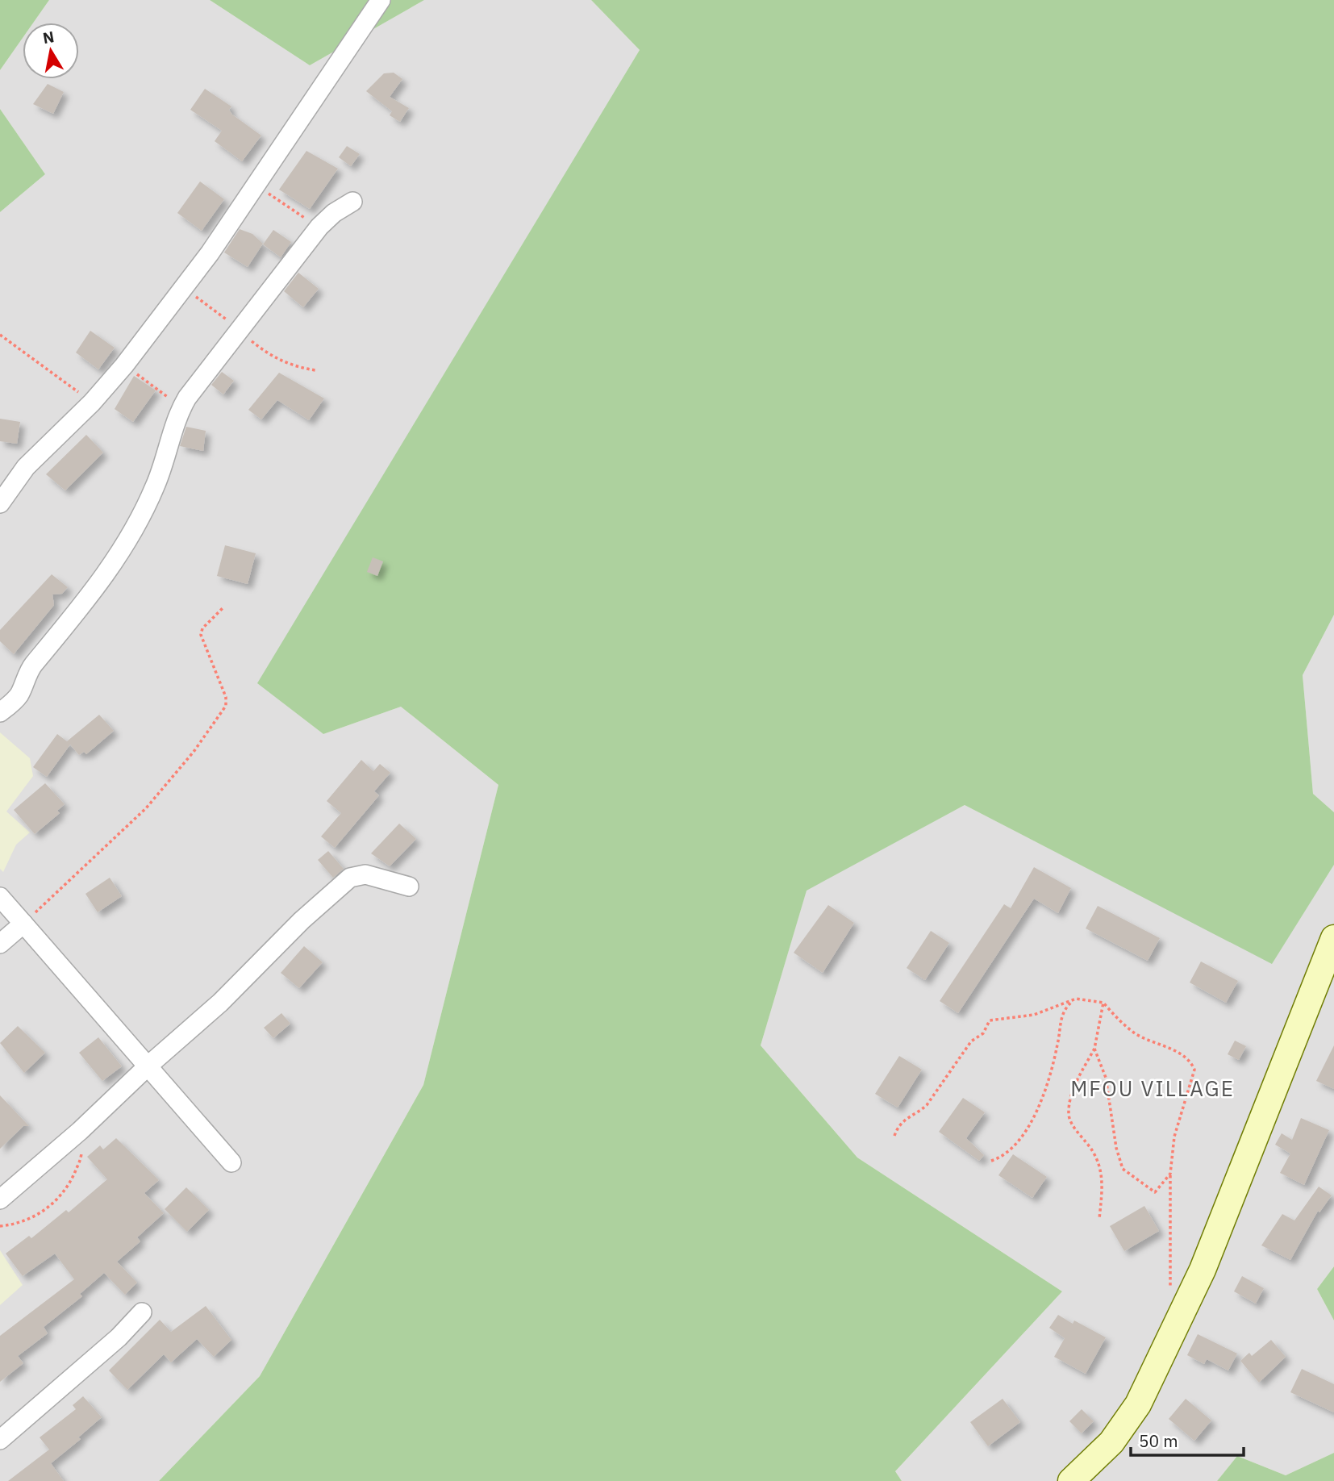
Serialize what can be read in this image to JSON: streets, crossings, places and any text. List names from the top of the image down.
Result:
{
  "districts": ["MFOU VILLAGE"],
  "scale_bar": "50 m",
  "north": "top"
}
